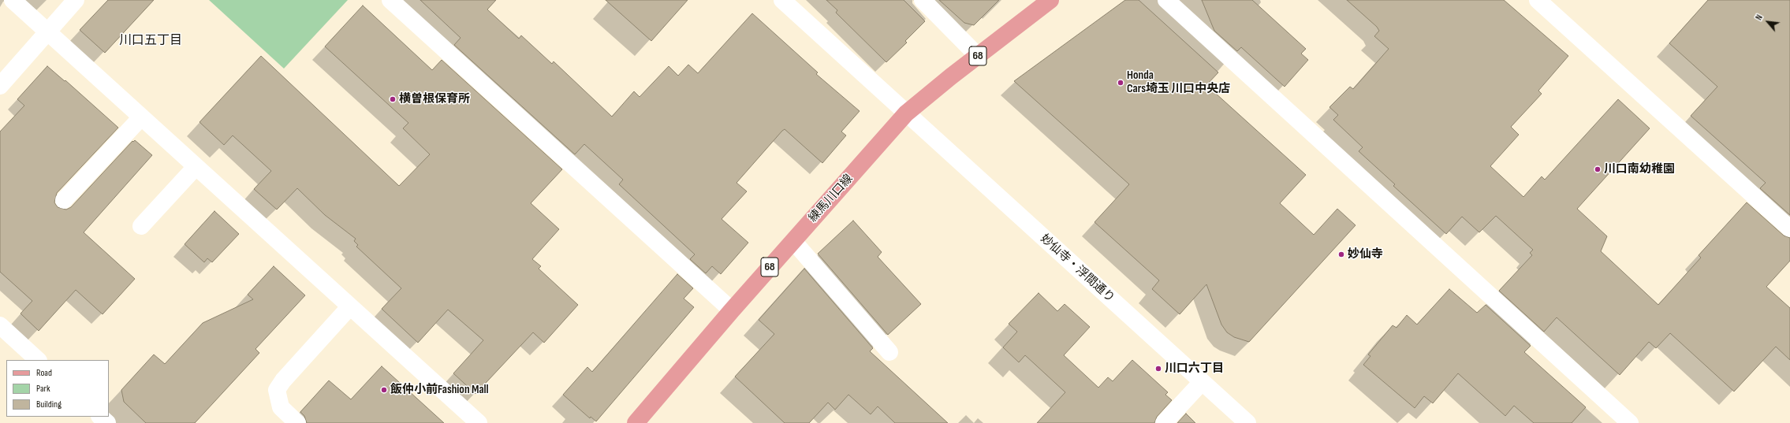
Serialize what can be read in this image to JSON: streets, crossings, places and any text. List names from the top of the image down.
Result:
{
  "streets": {
    "main road": ["68", "練馬川口線"],
    "street": ["妙仙寺・浮間通り"]
  },
  "crossings": [
    ["練馬川口線", "妙仙寺・浮間通り"]
  ],
  "districts": ["川口五丁目"],
  "places": [
    "Honda Cars埼玉 川口中央店",
    "横曽根保育所",
    "川口南幼稚園",
    "妙仙寺",
    "川口六丁目",
    "飯仲小前Fashion Mall"
  ],
  "legend": ["Road", "Park", "Building"],
  "north": "top left"
}
